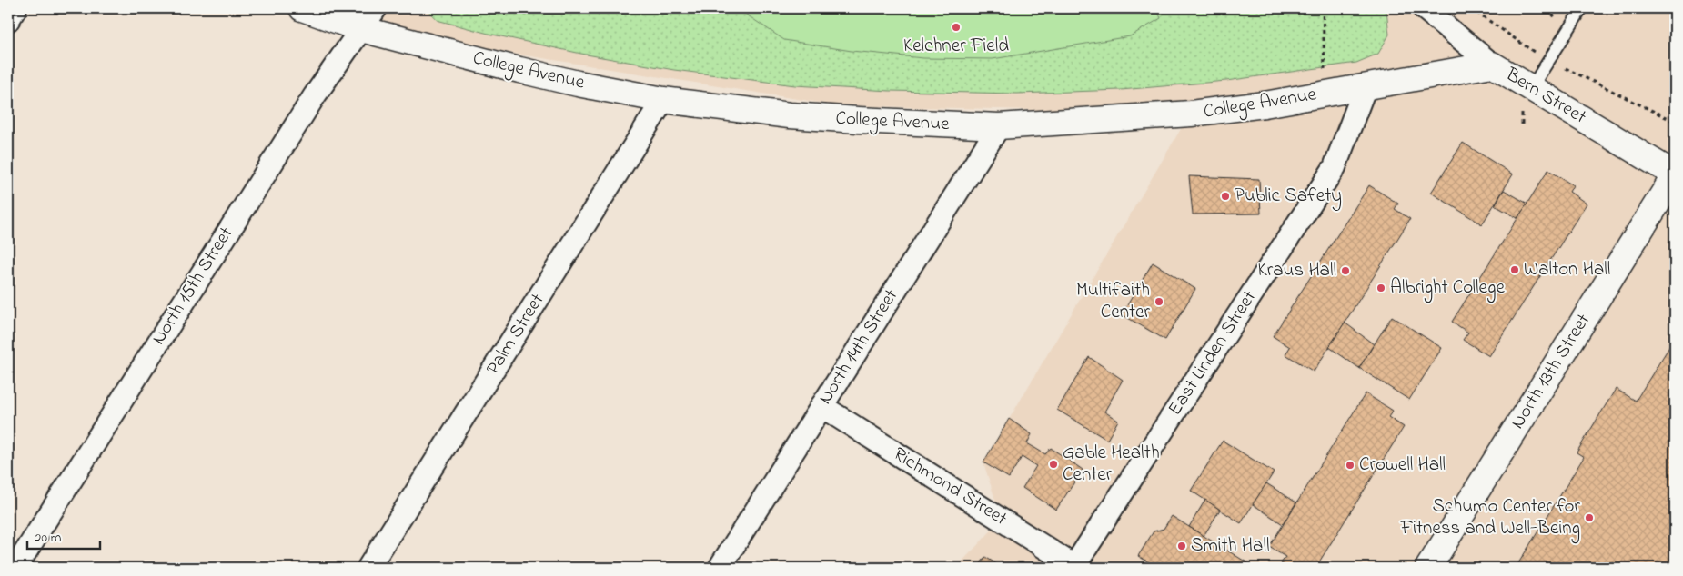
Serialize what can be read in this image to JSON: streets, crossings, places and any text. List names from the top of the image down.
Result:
{
  "streets": {
    "street": [
      "College Avenue",
      "Bern Street",
      "North 15th Street",
      "Palm Street",
      "North 14th Street",
      "East Linden Street",
      "North 13th Street",
      "Richmond Street"
    ]
  },
  "crossings": [
    ["College Avenue", "Bern Street"],
    ["College Avenue", "North 15th Street"],
    ["College Avenue", "Palm Street"],
    ["College Avenue", "North 14th Street"],
    ["College Avenue", "East Linden Street"],
    ["Bern Street", "North 13th Street"],
    ["North 14th Street", "Richmond Street"],
    ["East Linden Street", "Richmond Street"]
  ],
  "places": [
    "Kelchner Field",
    "Public Safety",
    "Walton Hall",
    "Kraus Hall",
    "Albright College",
    "Multifaith Center",
    "Gable Health Center",
    "Crowell Hall",
    "Schumo Center for Fitness and Well-Being",
    "Smith Hall"
  ],
  "scale_bar": "20 m"
}
